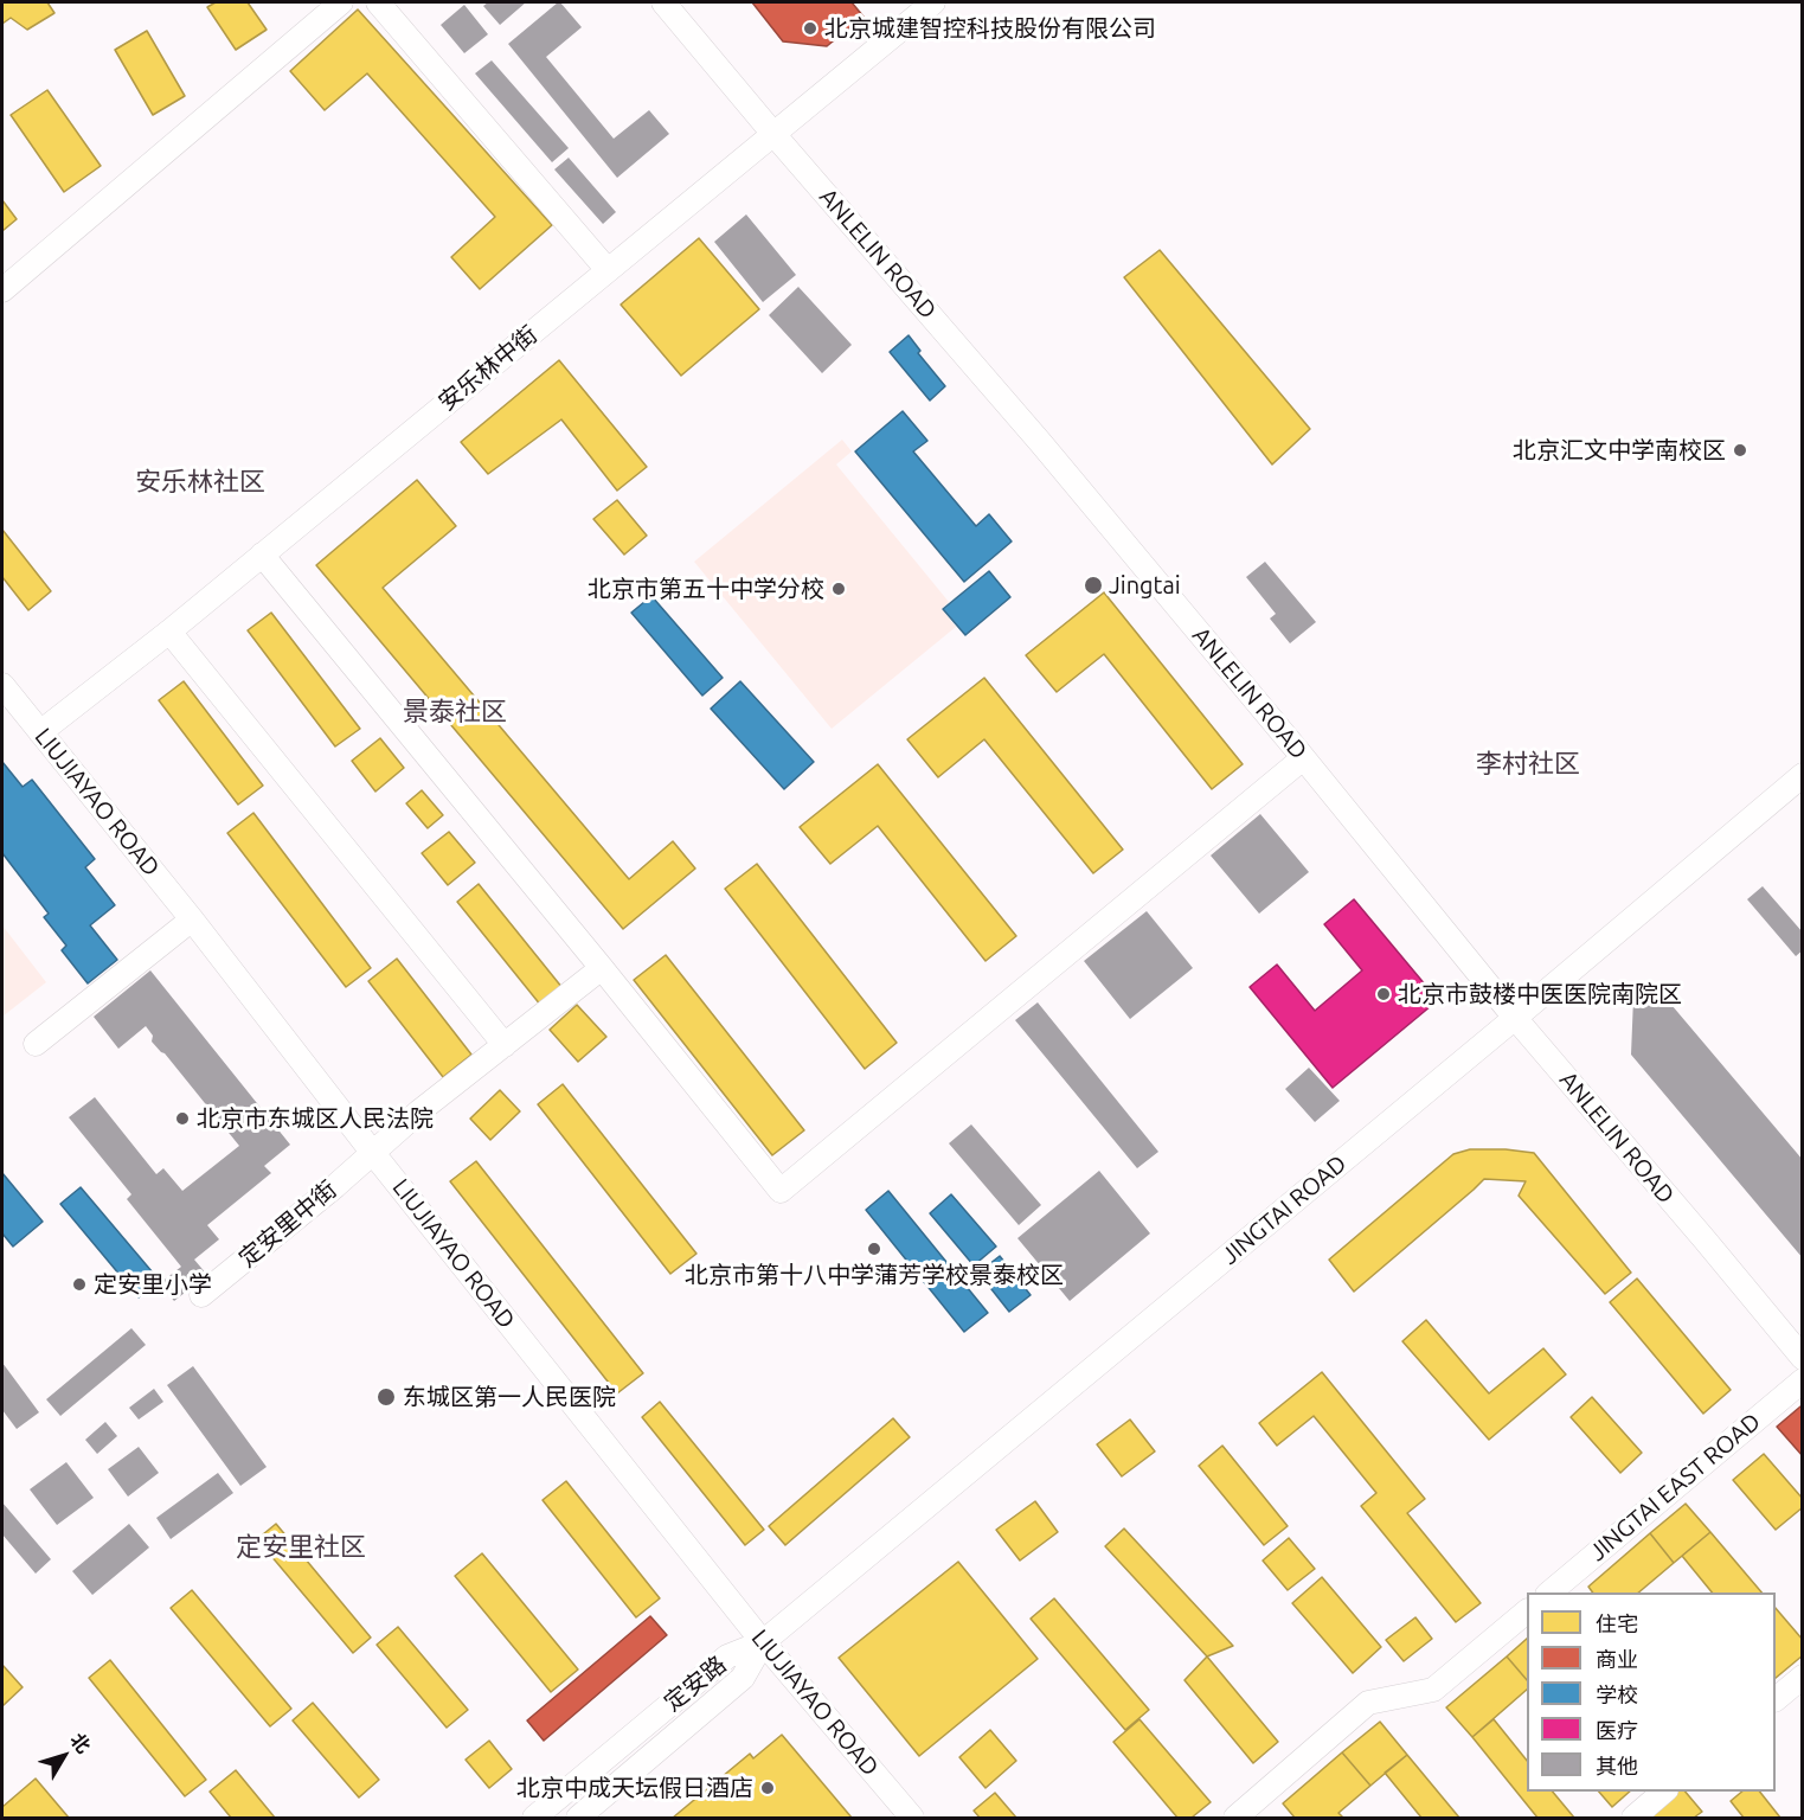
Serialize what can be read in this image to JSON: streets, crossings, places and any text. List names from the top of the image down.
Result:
{
  "streets": {
    "street": [
      "ANLELIN ROAD",
      "安乐林中街",
      "LIUJIAYAO ROAD",
      "JINGTAI ROAD",
      "定安里中街",
      "JINGTAI EAST ROAD",
      "定安路"
    ]
  },
  "crossings": [
    ["ANLELIN ROAD", "安乐林中街"],
    ["ANLELIN ROAD", "JINGTAI ROAD"],
    ["安乐林中街", "LIUJIAYAO ROAD"],
    ["LIUJIAYAO ROAD", "JINGTAI ROAD"],
    ["LIUJIAYAO ROAD", "定安里中街"],
    ["LIUJIAYAO ROAD", "定安路"],
    ["JINGTAI ROAD", "定安路"]
  ],
  "districts": [
    "安乐林社区",
    "景泰社区",
    "李村社区",
    "定安里社区"
  ],
  "places": [
    "北京城建智控科技股份有限公司",
    "北京汇文中学南校区",
    "Jingtai",
    "北京市第五十中学分校",
    "北京市鼓楼中医医院南院区",
    "北京市东城区人民法院",
    "北京市第十八中学蒲芳学校景泰校区",
    "定安里小学",
    "东城区第一人民医院",
    "北京中成天坛假日酒店"
  ],
  "legend": [
    "住宅",
    "商业",
    "学校",
    "医疗",
    "其他"
  ],
  "north": "top right"
}
